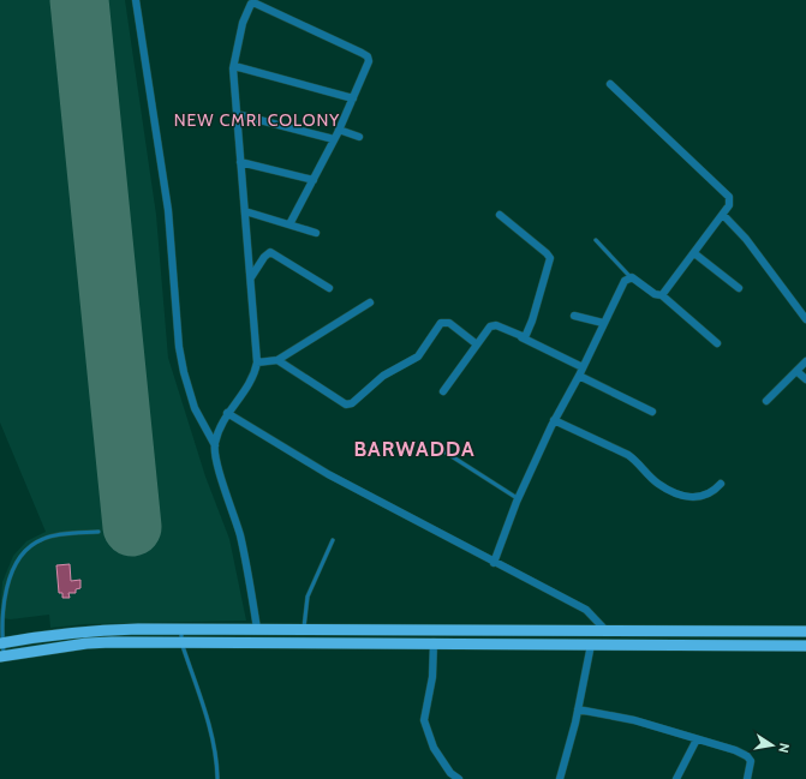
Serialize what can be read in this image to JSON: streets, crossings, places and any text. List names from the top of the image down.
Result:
{
  "districts": ["NEW CMRI COLONY", "BARWADDA"],
  "north": "right"
}
